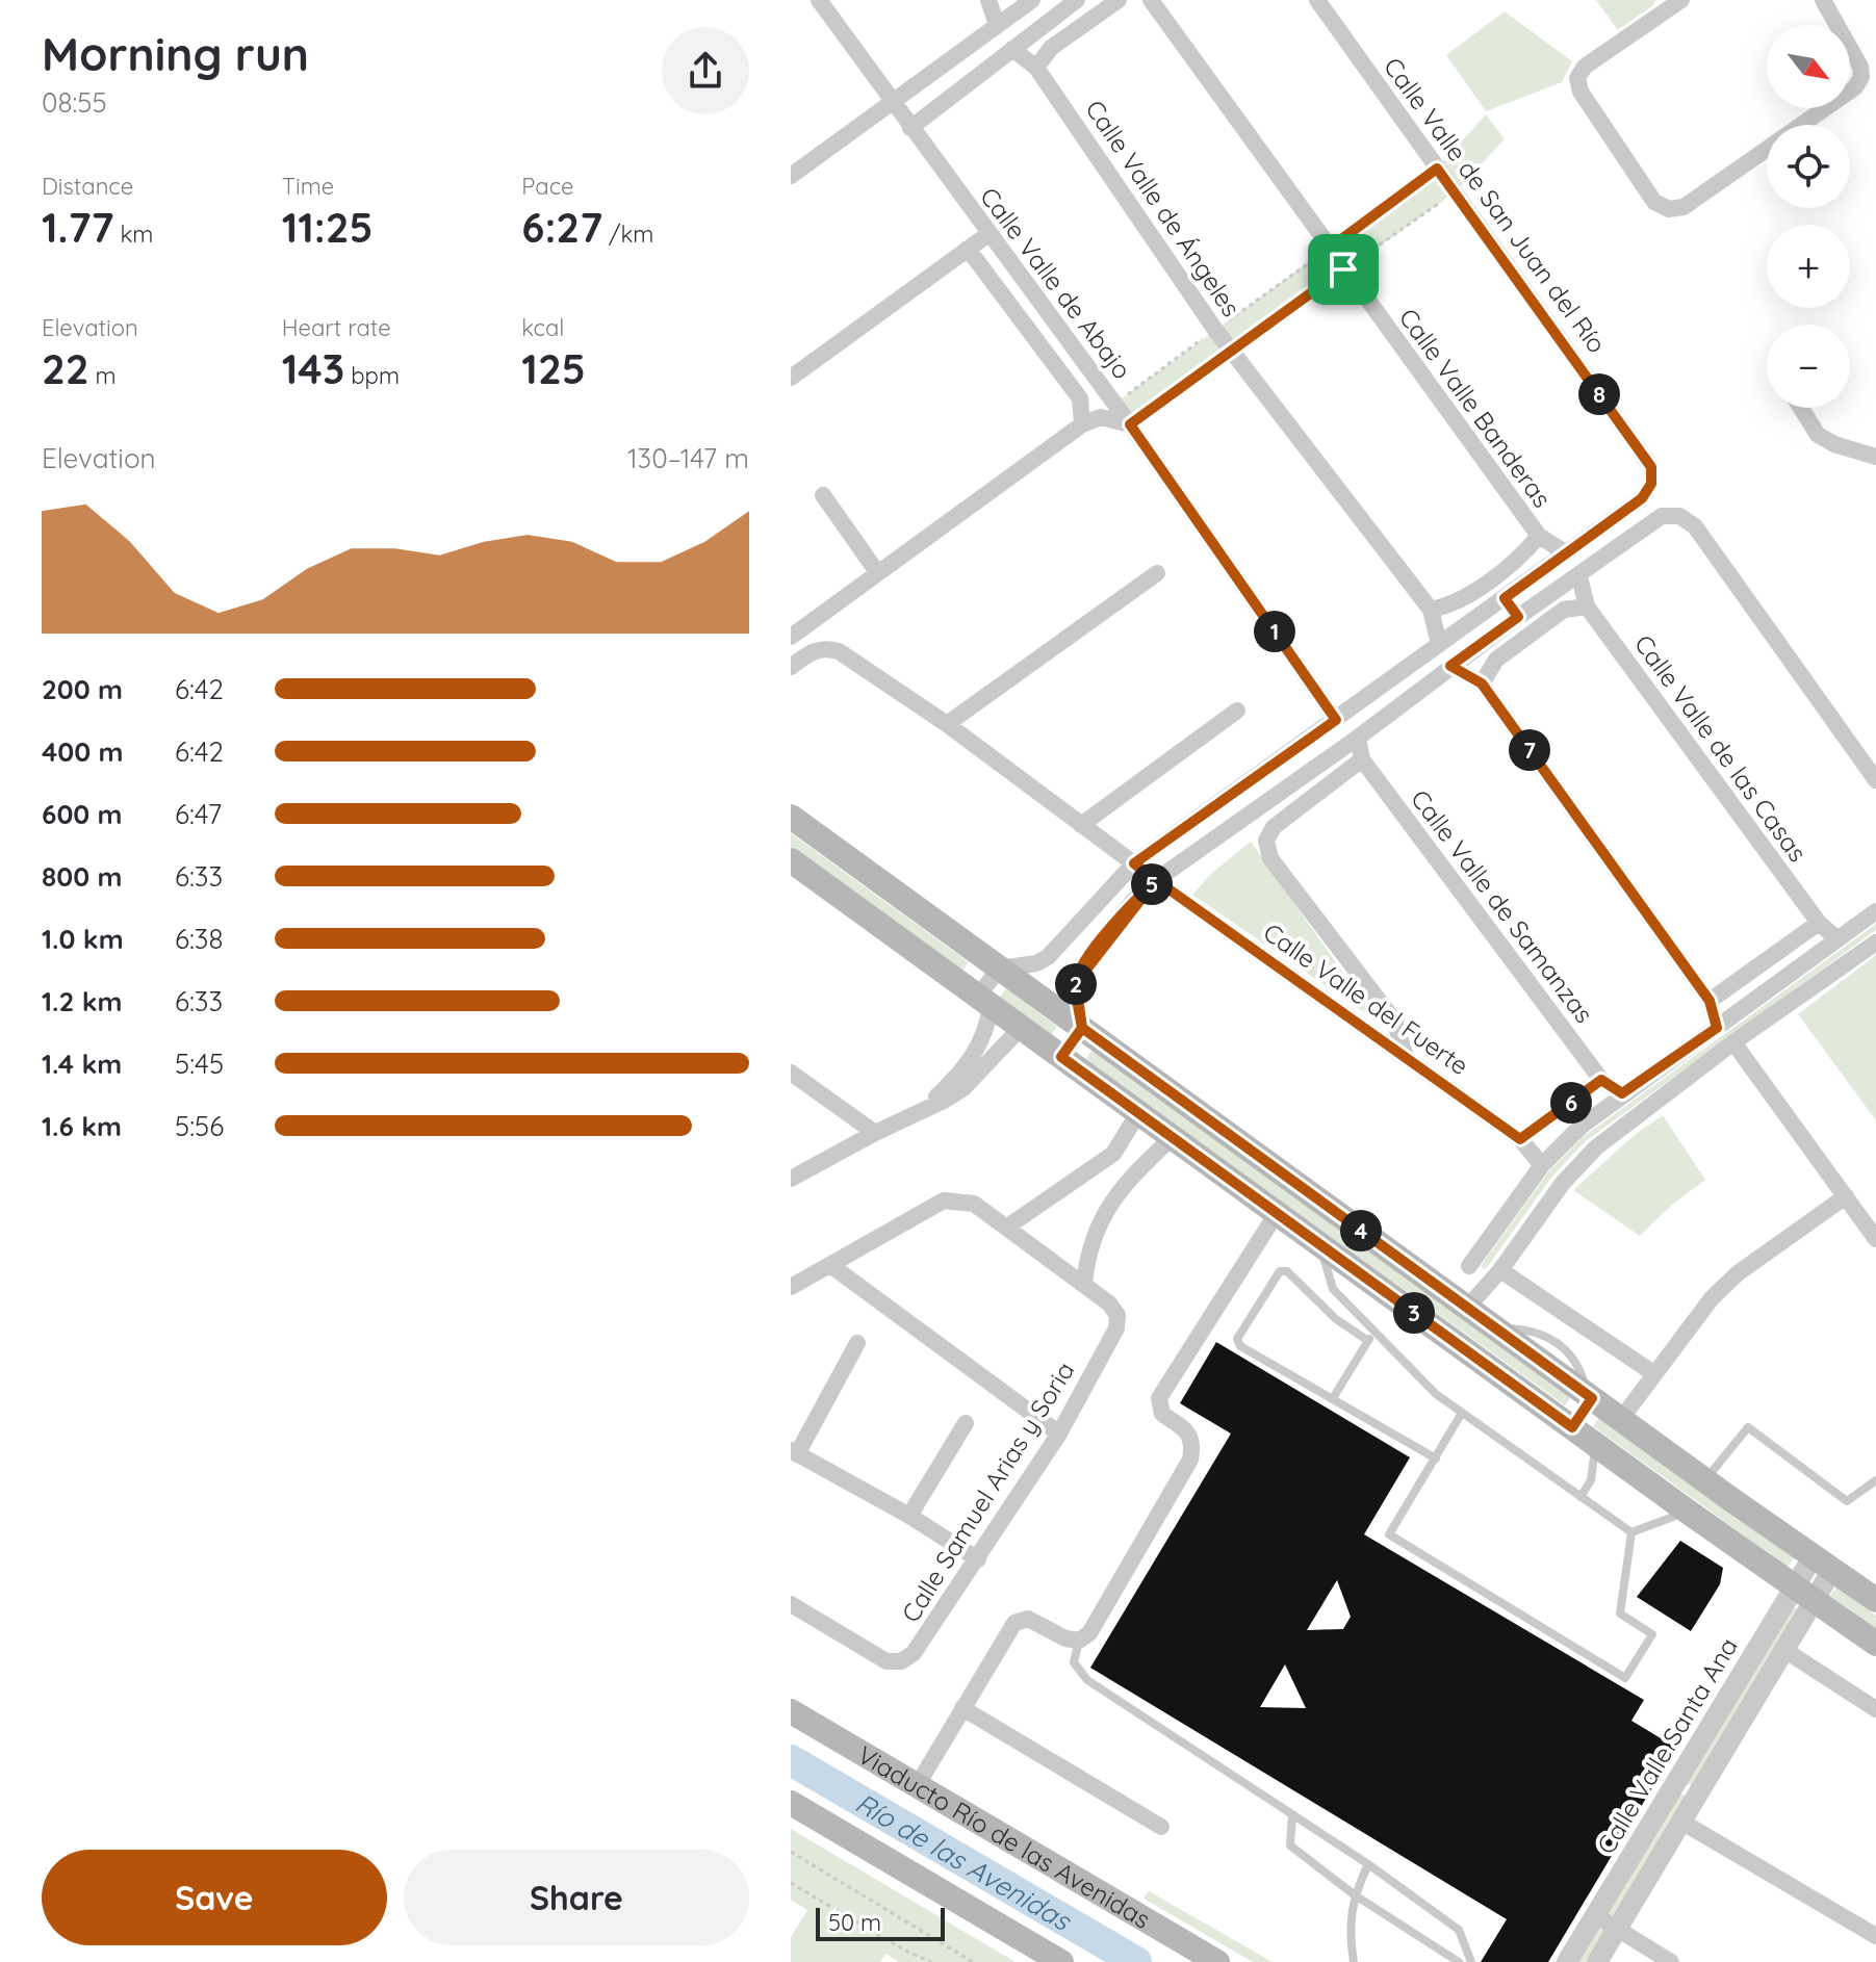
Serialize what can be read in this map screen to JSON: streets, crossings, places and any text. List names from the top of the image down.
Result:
{
  "streets": {
    "main road": ["Viaducto Río de las Avenidas"],
    "street": [
      "Calle Valle de San Juan del Río",
      "Calle Valle de Ángeles",
      "Calle Valle de Abajo",
      "Calle Valle Banderas",
      "Calle Valle de las Casas",
      "Calle Valle de Samanzas",
      "Calle Valle del Fuerte",
      "Calle Samuel Arias y Soria",
      "Calle Valle Santa Ana"
    ]
  },
  "crossings": [
    ["Calle Valle de San Juan del Río", "Calle Valle Banderas"]
  ],
  "water": ["Río de las Avenidas"],
  "scale_bar": "50 m",
  "north": "bottom right",
  "page": {
    "heading": ["Morning run", "08:55"],
    "map_buttons": ["+", "−"],
    "stats": [
      ["Distance", "1.77 km"],
      ["Time", "11:25"],
      ["Pace", "6:27 /km"],
      ["Elevation", "22 m"],
      ["Heart rate", "143 bpm"],
      ["kcal", "125"]
    ],
    "pins": [
      "8",
      "1",
      "7",
      "5",
      "2",
      "6",
      "4",
      "3"
    ],
    "chart": ["Elevation", "130–147 m"],
    "list": [
      {
        "name": "200 m",
        "note": "6:42"
      },
      {
        "name": "400 m",
        "note": "6:42"
      },
      {
        "name": "600 m",
        "note": "6:47"
      },
      {
        "name": "800 m",
        "note": "6:33"
      },
      {
        "name": "1.0 km",
        "note": "6:38"
      },
      {
        "name": "1.2 km",
        "note": "6:33"
      },
      {
        "name": "1.4 km",
        "note": "5:45"
      },
      {
        "name": "1.6 km",
        "note": "5:56"
      }
    ],
    "buttons": ["Save", "Share"],
    "scale": "50 m"
  }
}
